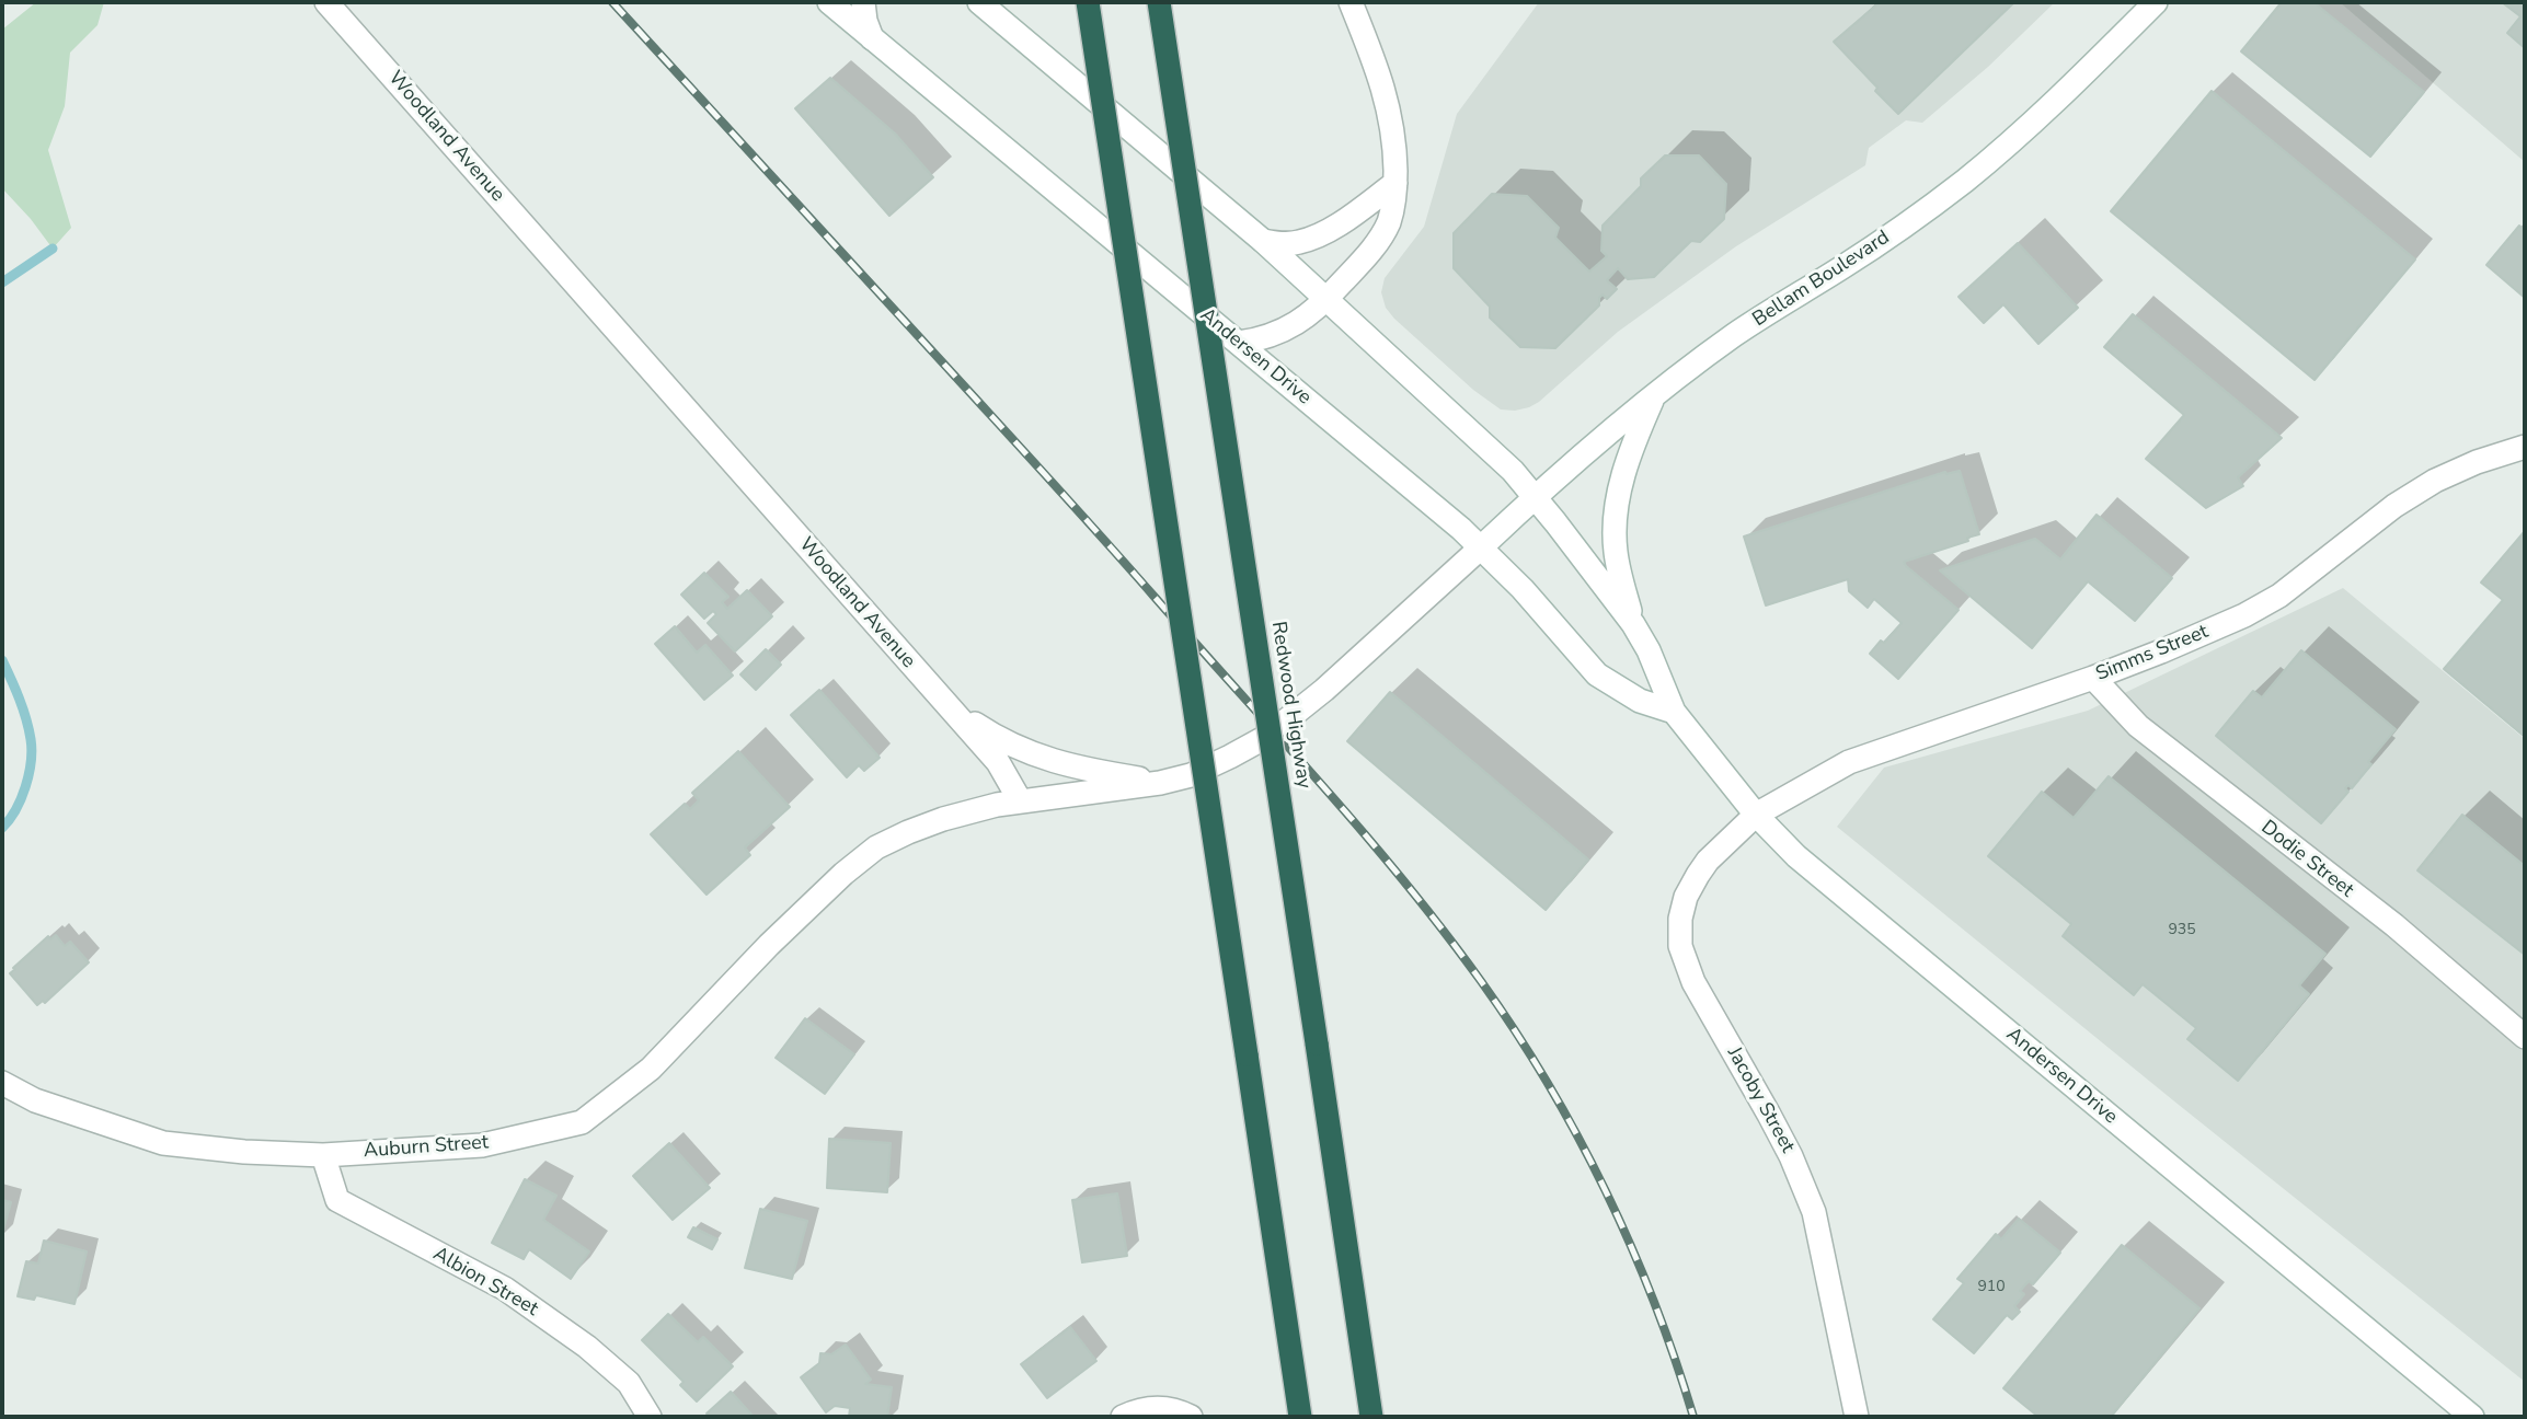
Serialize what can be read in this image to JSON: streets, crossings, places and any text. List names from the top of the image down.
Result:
{
  "streets": {
    "highway": ["Redwood Highway"],
    "street": [
      "Woodland Avenue",
      "Bellam Boulevard",
      "Andersen Drive",
      "Simms Street",
      "Dodie Street",
      "Jacoby Street",
      "Auburn Street",
      "Albion Street"
    ]
  },
  "crossings": [
    ["Woodland Avenue", "Auburn Street"],
    ["Bellam Boulevard", "Andersen Drive"],
    ["Andersen Drive", "Simms Street"],
    ["Andersen Drive", "Jacoby Street"],
    ["Simms Street", "Dodie Street"],
    ["Simms Street", "Jacoby Street"],
    ["Auburn Street", "Albion Street"]
  ],
  "house_numbers": ["935", "910"]
}
